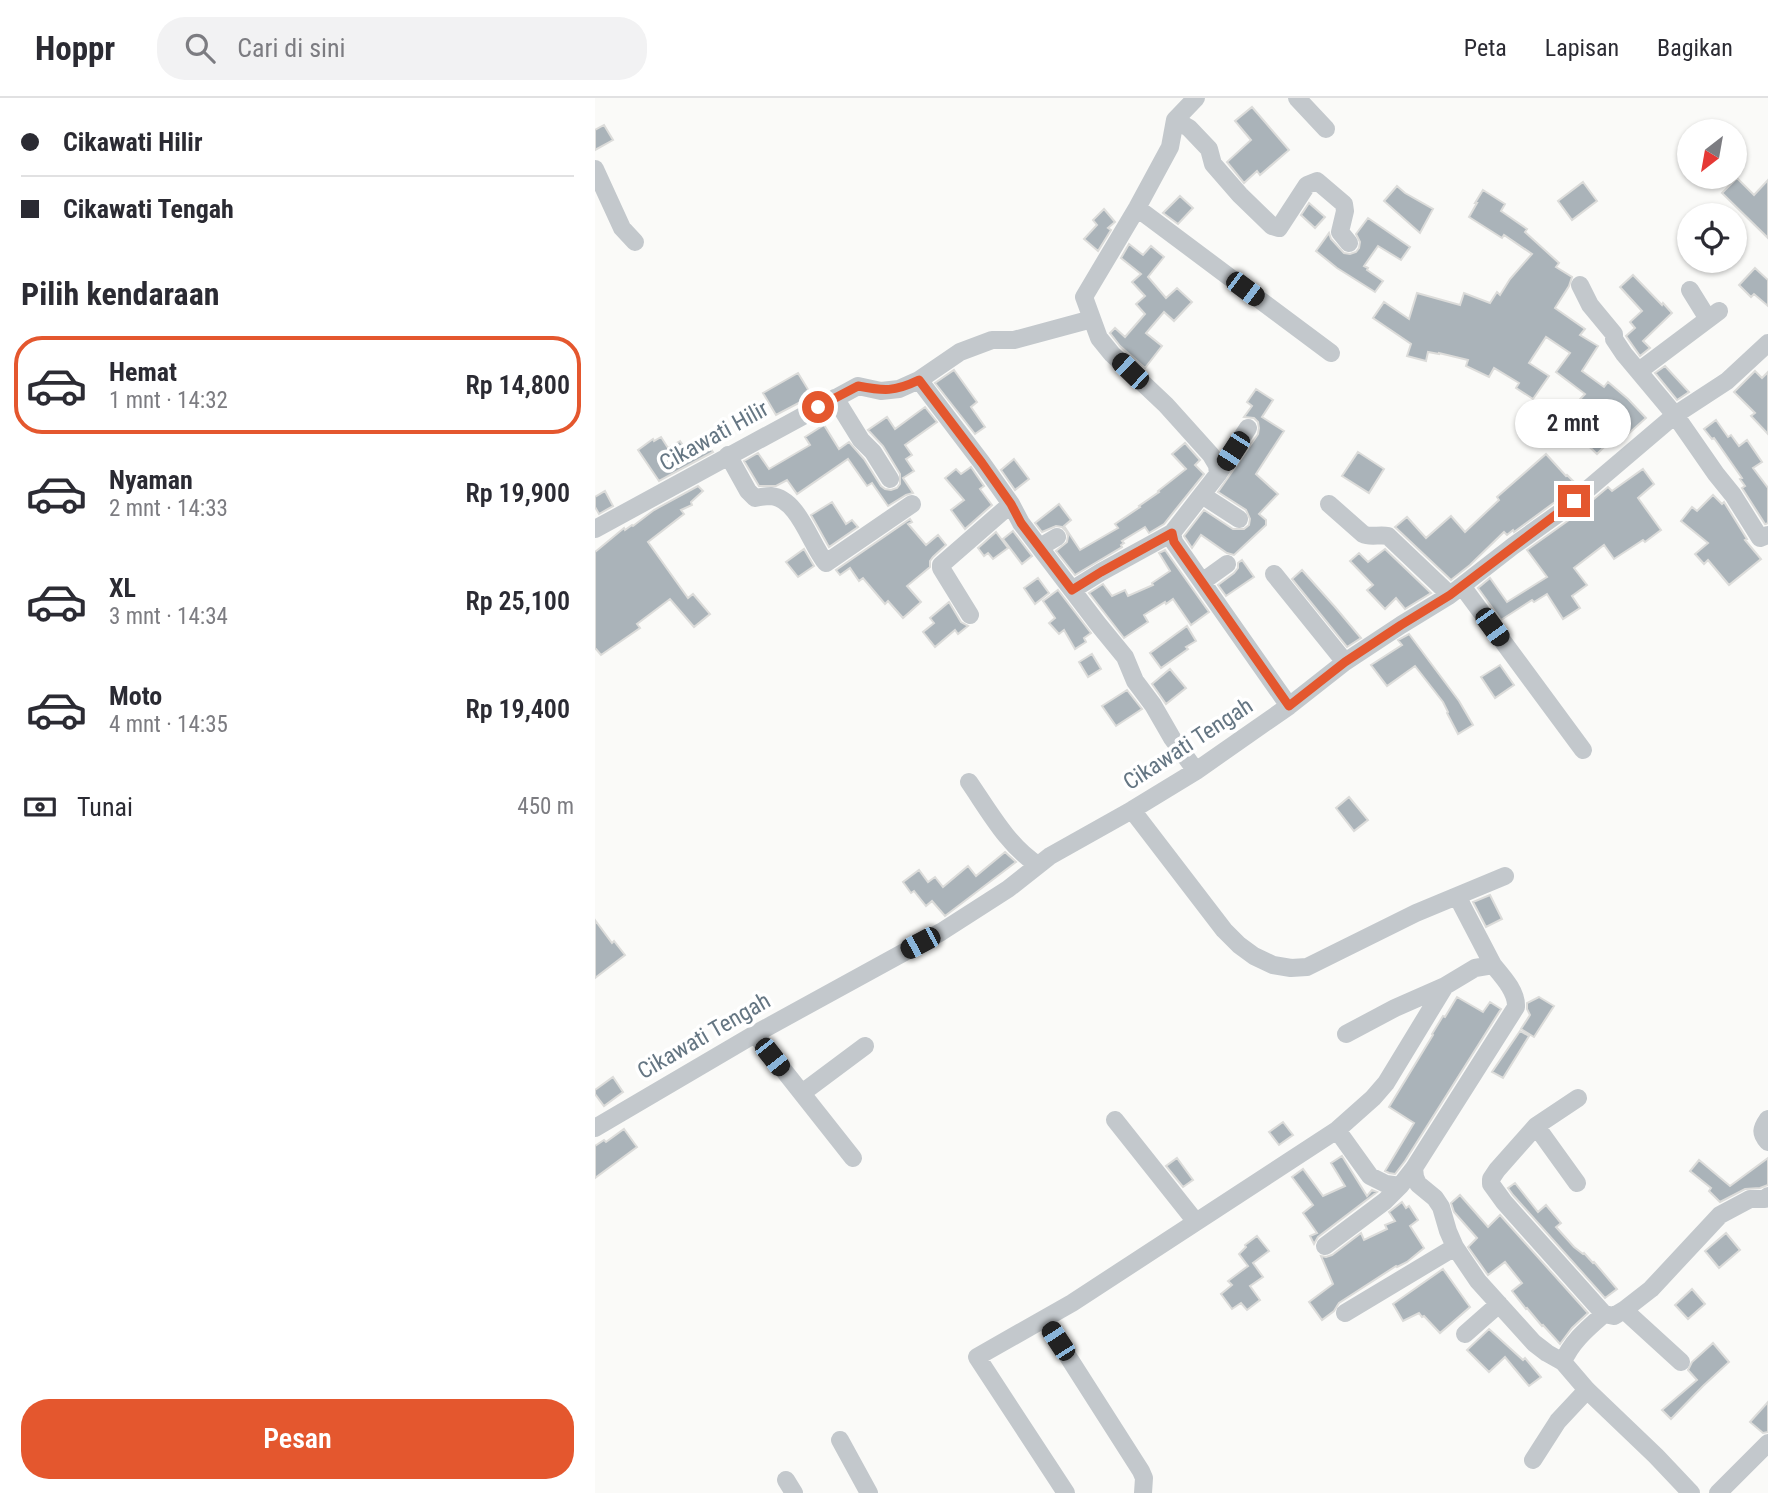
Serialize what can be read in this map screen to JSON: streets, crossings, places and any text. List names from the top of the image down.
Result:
{
  "streets": {
    "street": ["Cikawati Hilir", "Cikawati Tengah"]
  },
  "north": "bottom left",
  "page": {
    "header": "Hoppr",
    "search": "Cari di sini",
    "nav": ["Peta", "Lapisan", "Bagikan"],
    "banner": ["Cikawati Hilir", "Cikawati Tengah"],
    "heading": "Pilih kendaraan",
    "list": [
      {
        "name": "Hemat",
        "note": "1 mnt · 14:32",
        "value": "Rp 14,800"
      },
      {
        "name": "Nyaman",
        "note": "2 mnt · 14:33",
        "value": "Rp 19,900"
      },
      {
        "name": "XL",
        "note": "3 mnt · 14:34",
        "value": "Rp 25,100"
      },
      {
        "name": "Moto",
        "note": "4 mnt · 14:35",
        "value": "Rp 19,400"
      }
    ],
    "bubble": "2 mnt",
    "pay": ["Tunai", "450 m"],
    "buttons": "Pesan"
  }
}
